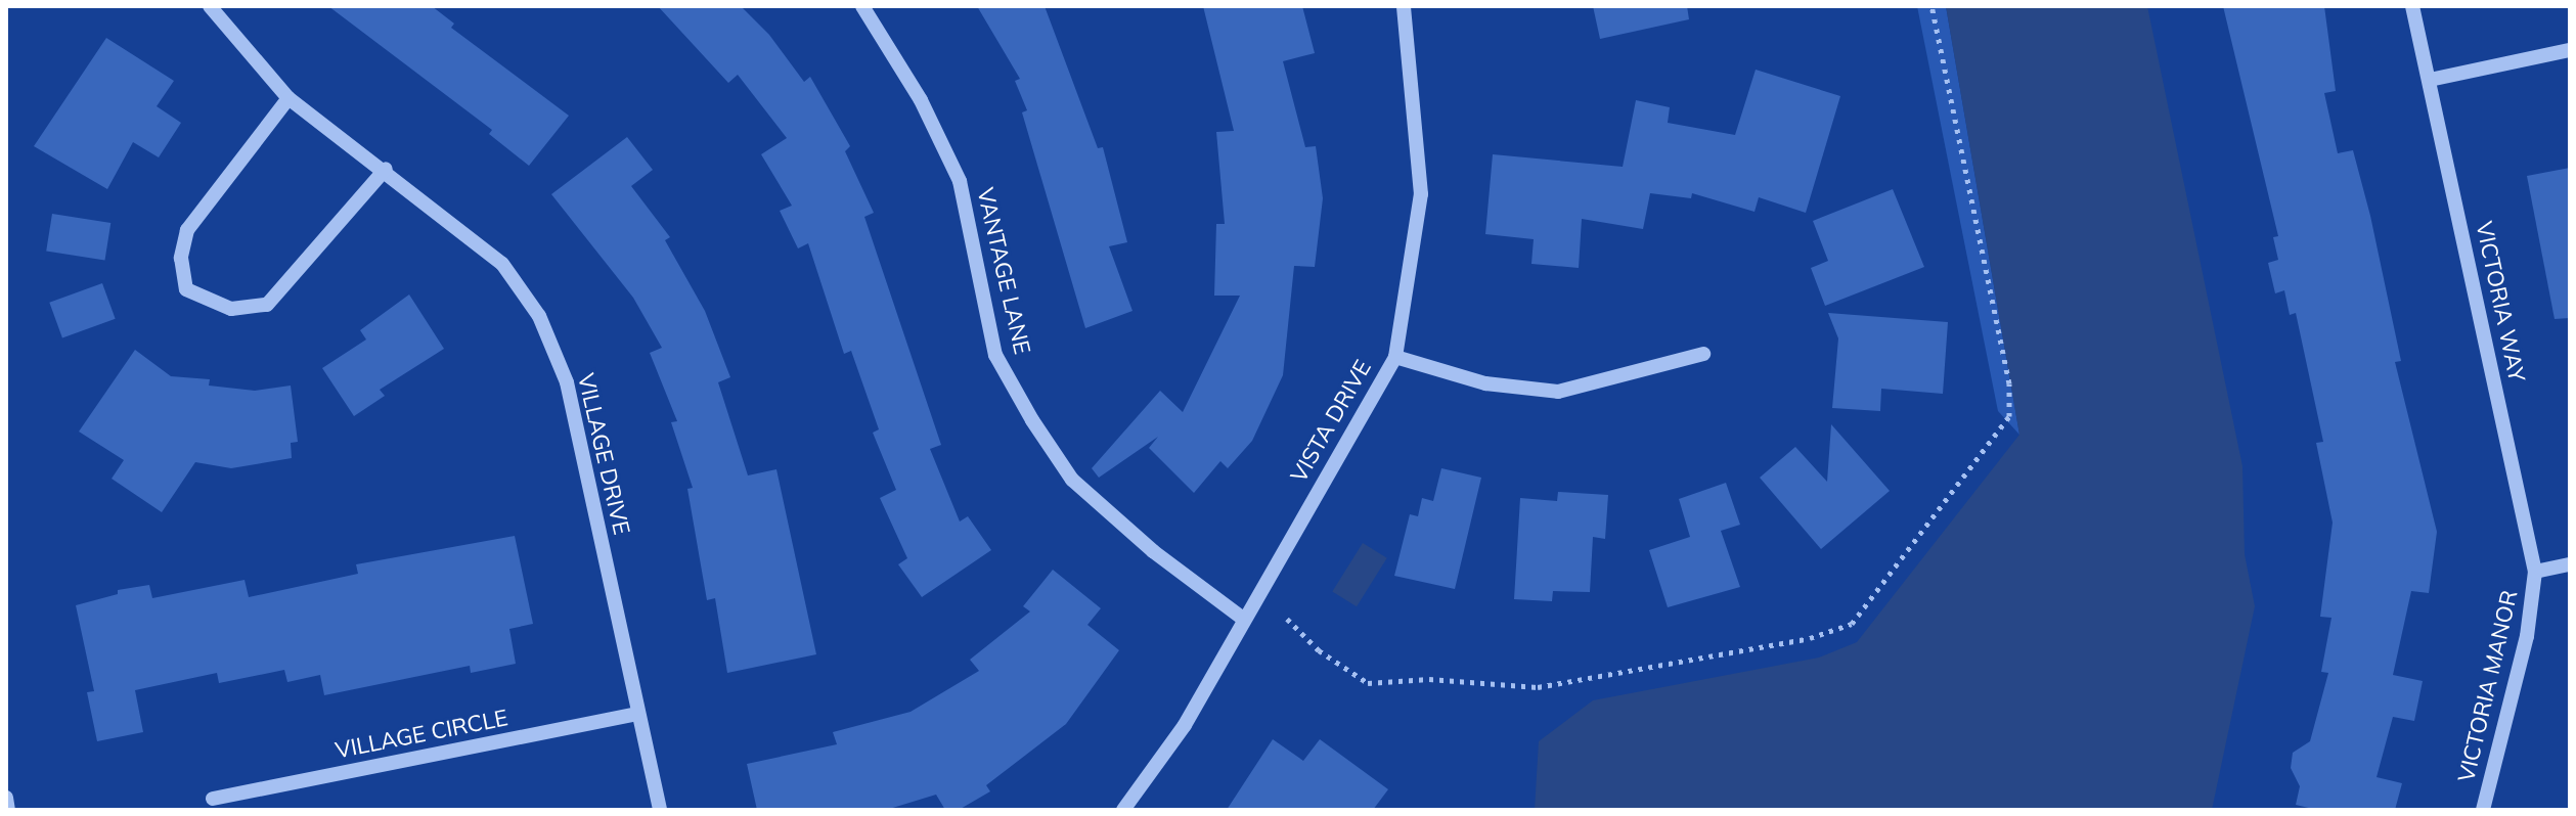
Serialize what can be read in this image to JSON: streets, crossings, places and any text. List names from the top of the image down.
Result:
{
  "streets": {
    "street": [
      "VANTAGE LANE",
      "VICTORIA WAY",
      "VISTA DRIVE",
      "VILLAGE DRIVE",
      "VICTORIA MANOR",
      "VILLAGE CIRCLE"
    ]
  },
  "crossings": [
    ["VANTAGE LANE", "VISTA DRIVE"],
    ["VICTORIA WAY", "VICTORIA MANOR"],
    ["VILLAGE DRIVE", "VILLAGE CIRCLE"]
  ]
}
